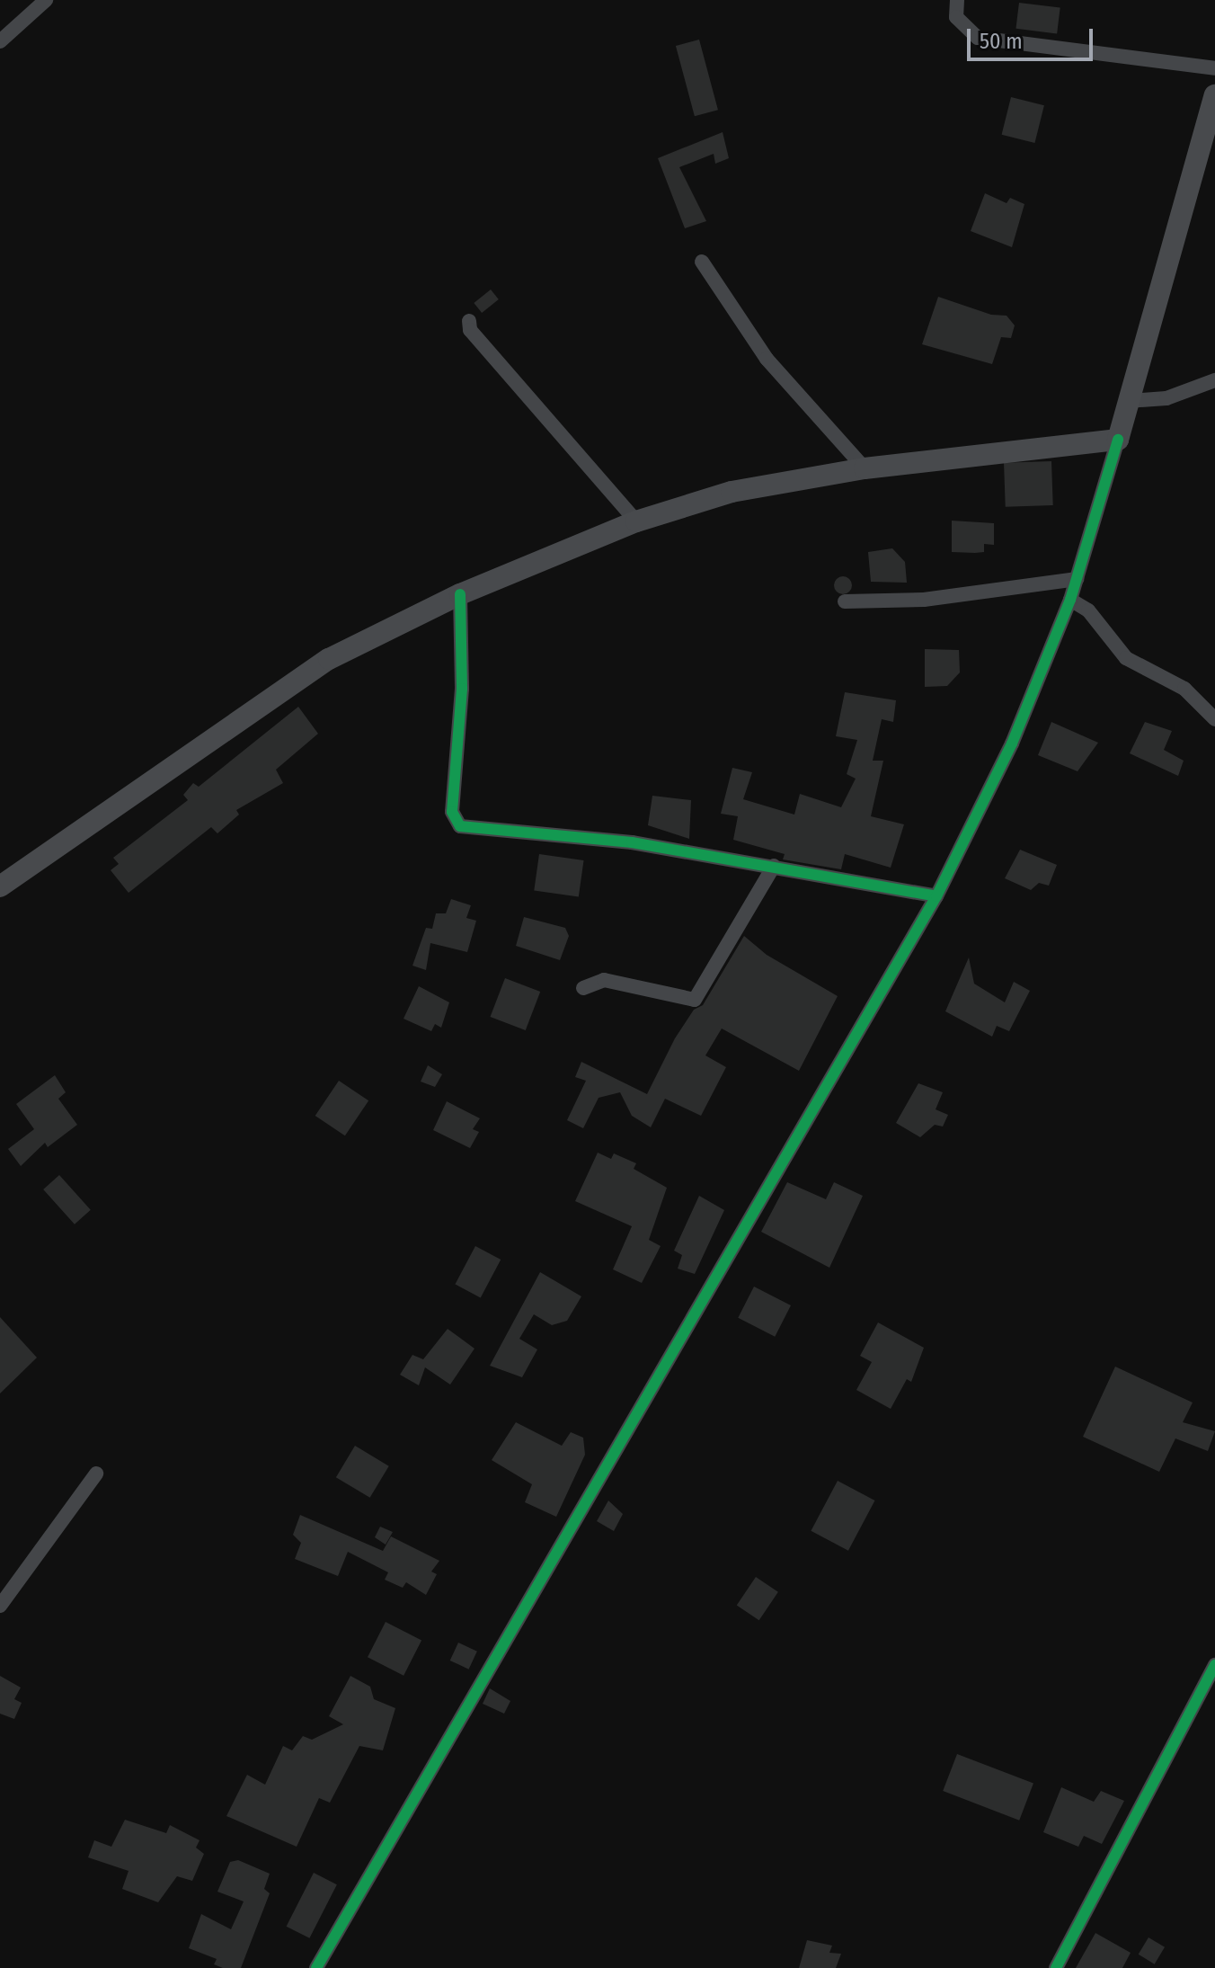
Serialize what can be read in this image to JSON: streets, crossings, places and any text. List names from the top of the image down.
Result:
{
  "scale_bar": "50 m"
}
